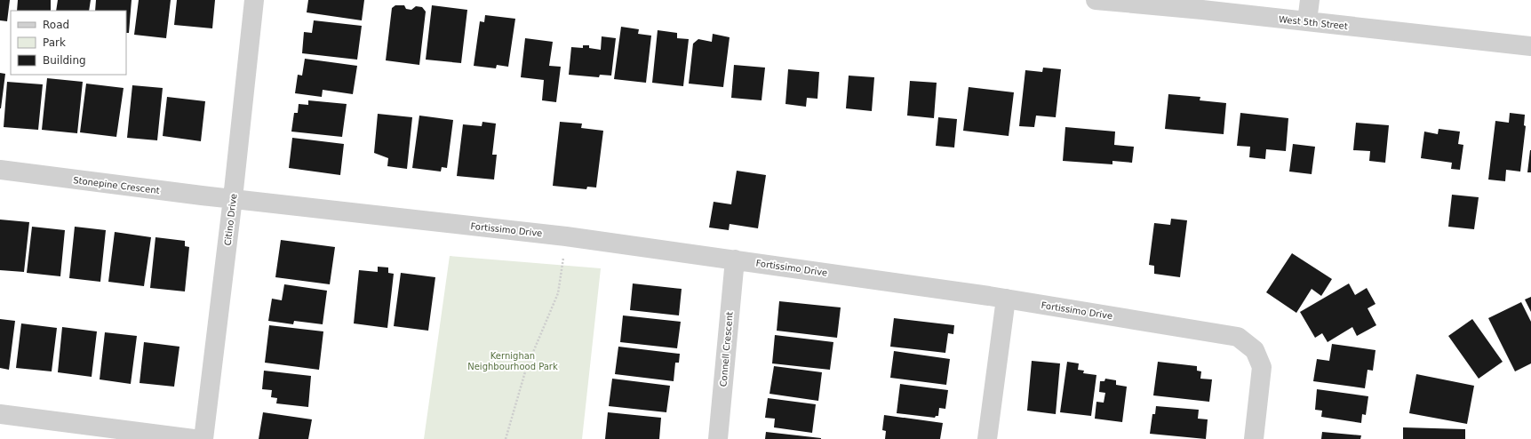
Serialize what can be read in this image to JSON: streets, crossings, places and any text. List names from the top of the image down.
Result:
{
  "streets": {
    "street": [
      "West 5th Street",
      "Stonepine Crescent",
      "Citino Drive",
      "Fortissimo Drive",
      "Connell Crescent"
    ]
  },
  "crossings": [
    ["Stonepine Crescent", "Citino Drive"],
    ["Stonepine Crescent", "Fortissimo Drive"],
    ["Citino Drive", "Fortissimo Drive"],
    ["Fortissimo Drive", "Connell Crescent"]
  ],
  "parks": ["Kernighan Neighbourhood Park"],
  "legend": ["Road", "Park", "Building"]
}
